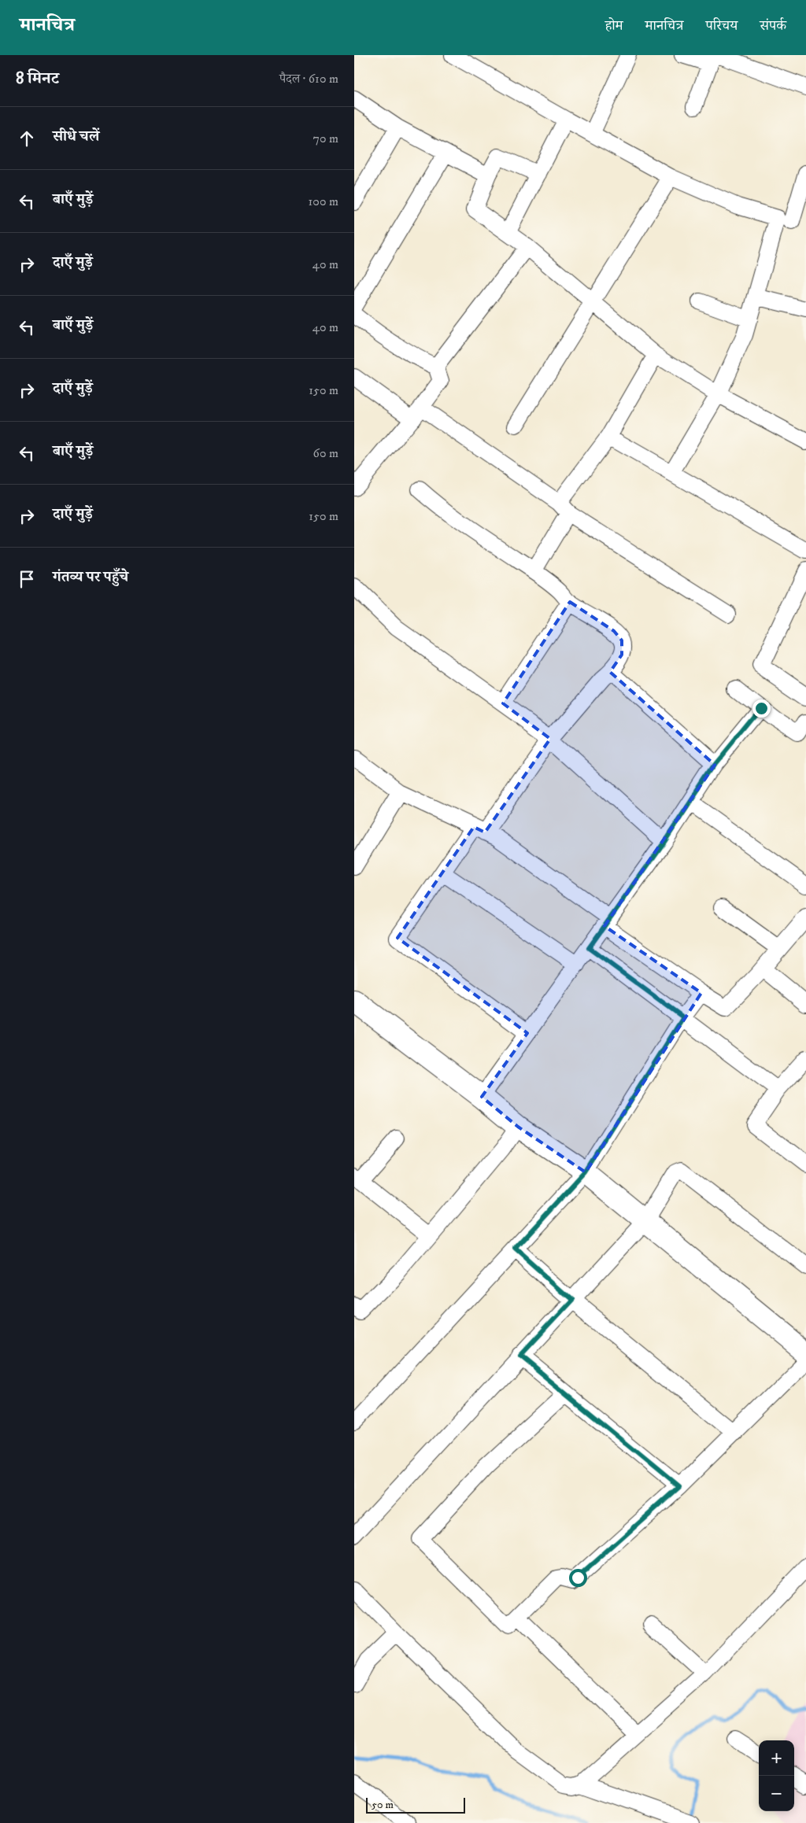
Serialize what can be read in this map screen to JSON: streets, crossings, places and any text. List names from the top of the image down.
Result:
{
  "scale_bar": "50 m",
  "page": {
    "header": "मानचित्र",
    "nav": [
      "होम",
      "मानचित्र",
      "परिचय",
      "संपर्क"
    ],
    "heading": ["8 मिनट", "पैदल · 610 m"],
    "list": [
      ["सीधे चलें", "70 m"],
      ["बाएँ मुड़ें", "100 m"],
      ["दाएँ मुड़ें", "40 m"],
      ["बाएँ मुड़ें", "40 m"],
      ["दाएँ मुड़ें", "150 m"],
      ["बाएँ मुड़ें", "60 m"],
      ["दाएँ मुड़ें", "150 m"],
      "गंतव्य पर पहुँचे"
    ],
    "map_buttons": ["+", "−"],
    "scale": "50 m"
  }
}
